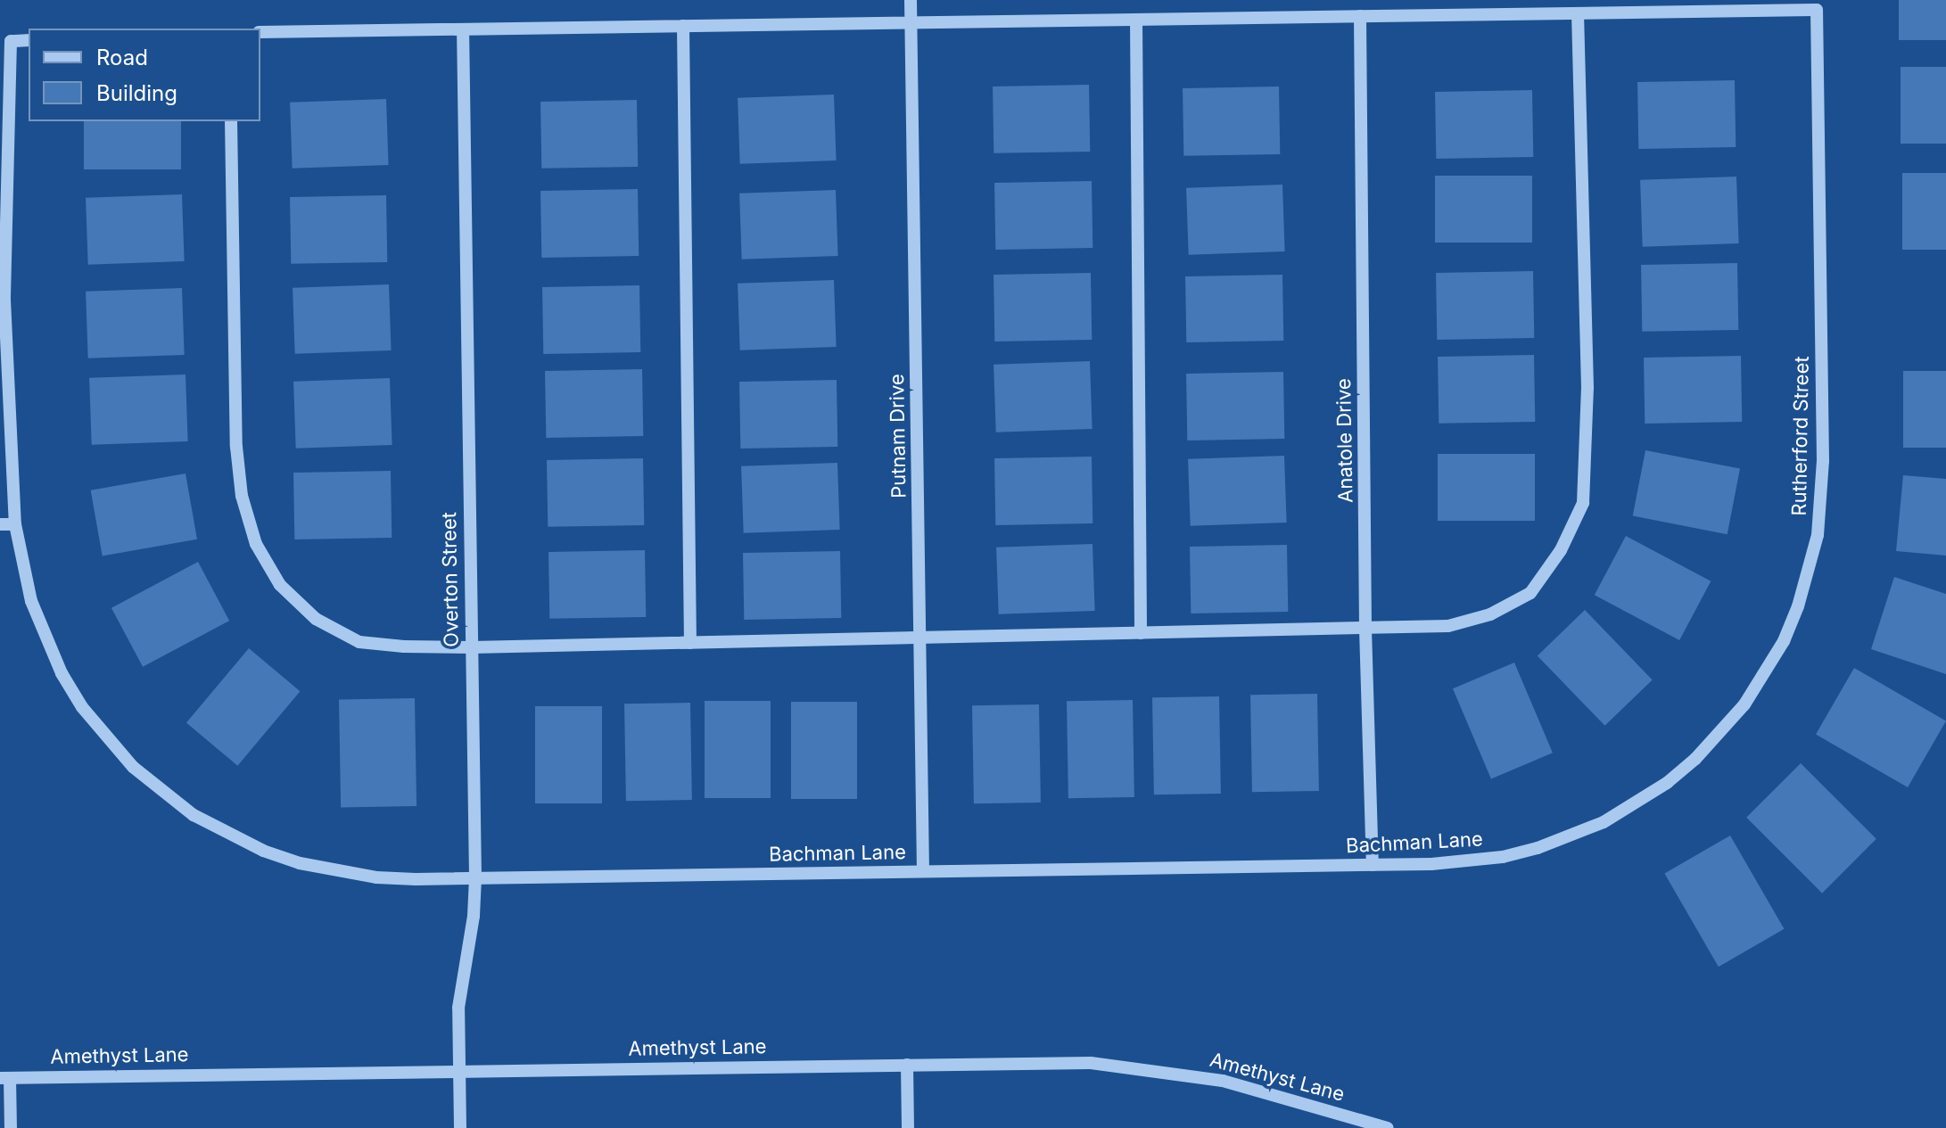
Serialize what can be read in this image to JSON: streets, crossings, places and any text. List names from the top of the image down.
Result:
{
  "streets": {
    "street": [
      "Putnam Drive",
      "Rutherford Street",
      "Anatole Drive",
      "Overton Street",
      "Bachman Lane",
      "Amethyst Lane"
    ]
  },
  "crossings": [
    ["Putnam Drive", "Bachman Lane"],
    ["Rutherford Street", "Bachman Lane"],
    ["Anatole Drive", "Bachman Lane"],
    ["Overton Street", "Bachman Lane"],
    ["Overton Street", "Amethyst Lane"]
  ],
  "legend": ["Road", "Building"]
}
